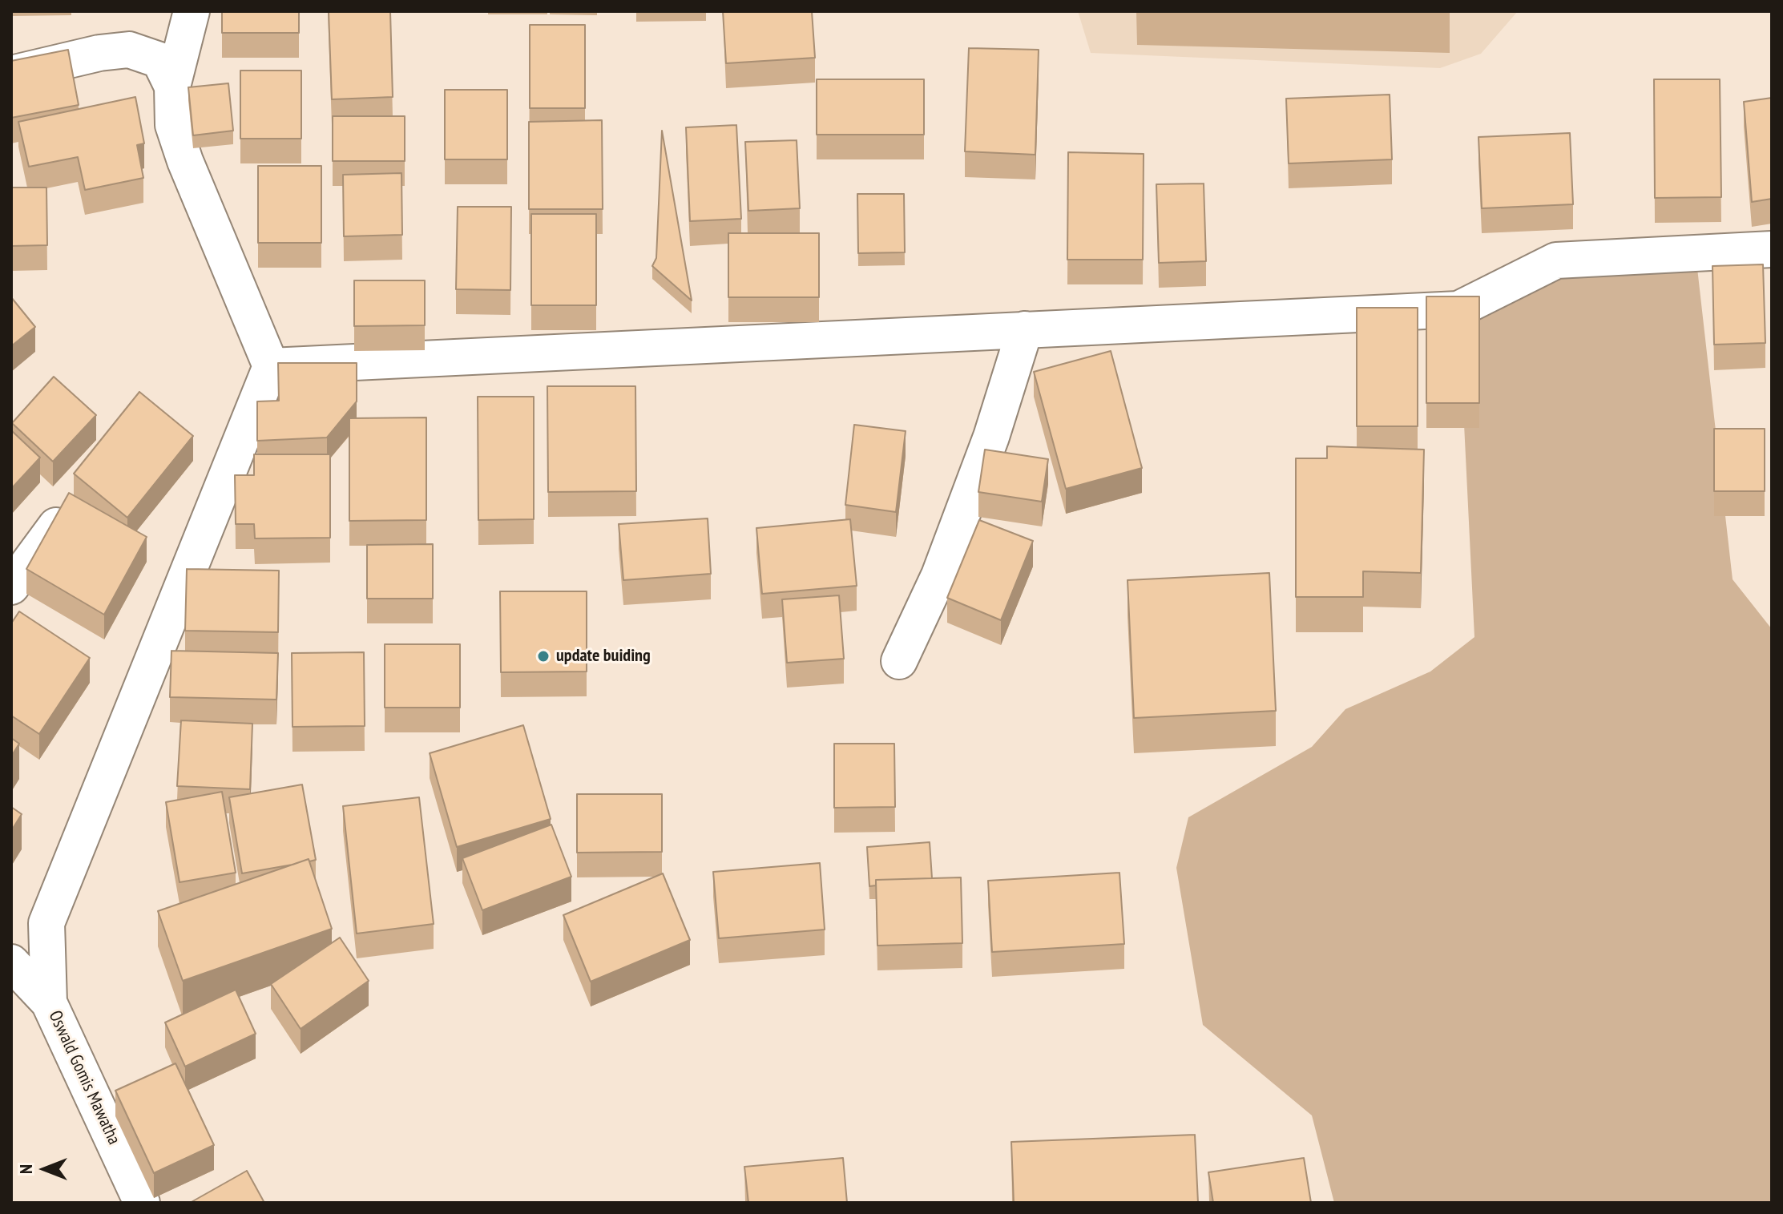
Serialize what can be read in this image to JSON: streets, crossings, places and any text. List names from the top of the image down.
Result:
{
  "streets": {
    "street": ["Oswald Gomis Mawatha"]
  },
  "places": ["update buiding"],
  "north": "left"
}
